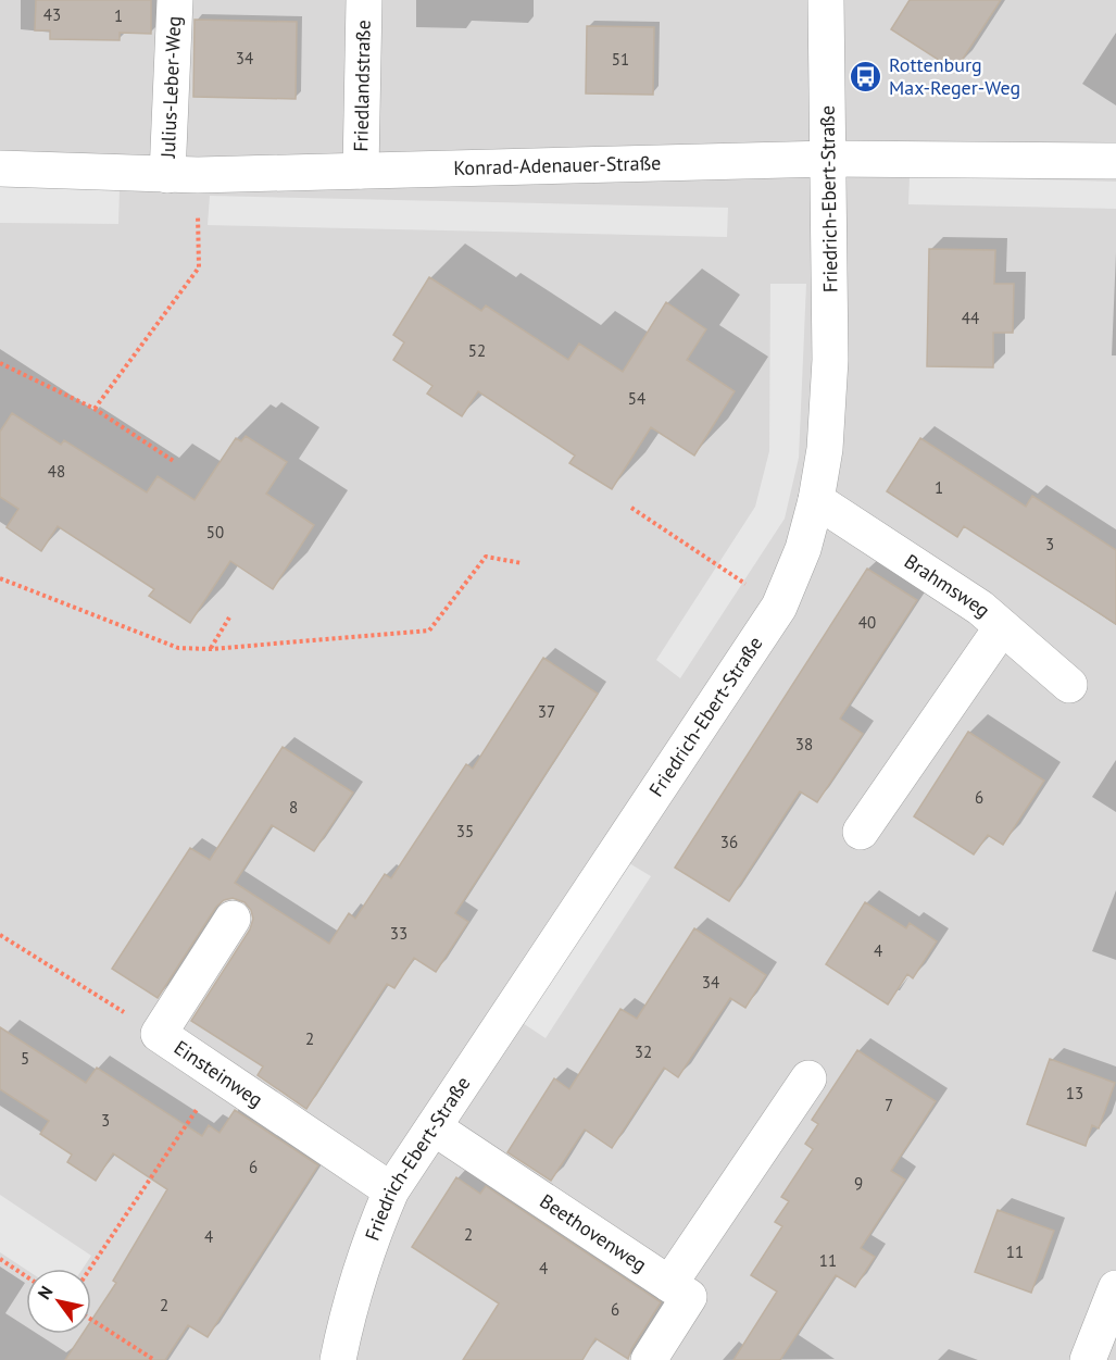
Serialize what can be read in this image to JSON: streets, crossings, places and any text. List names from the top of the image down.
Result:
{
  "streets": {
    "street": [
      "Friedlandstraße",
      "Julius-Leber-Weg",
      "Konrad-Adenauer-Straße",
      "Friedrich-Ebert-Straße",
      "Brahmsweg",
      "Einsteinweg",
      "Beethovenweg"
    ]
  },
  "crossings": [
    ["Friedlandstraße", "Konrad-Adenauer-Straße"],
    ["Julius-Leber-Weg", "Konrad-Adenauer-Straße"],
    ["Konrad-Adenauer-Straße", "Friedrich-Ebert-Straße"],
    ["Friedrich-Ebert-Straße", "Brahmsweg"],
    ["Friedrich-Ebert-Straße", "Einsteinweg"],
    ["Friedrich-Ebert-Straße", "Beethovenweg"]
  ],
  "places": {
    "bus stop": ["Rottenburg Max-Reger-Weg"]
  },
  "house_numbers": [
    "43",
    "1",
    "34",
    "51",
    "44",
    "52",
    "54",
    "48",
    "1",
    "50",
    "3",
    "40",
    "37",
    "38",
    "6",
    "8",
    "35",
    "36",
    "33",
    "4",
    "34",
    "2",
    "32",
    "5",
    "13",
    "7",
    "3",
    "6",
    "9",
    "2",
    "4",
    "11",
    "11",
    "4",
    "2",
    "6"
  ],
  "north": "top left"
}
